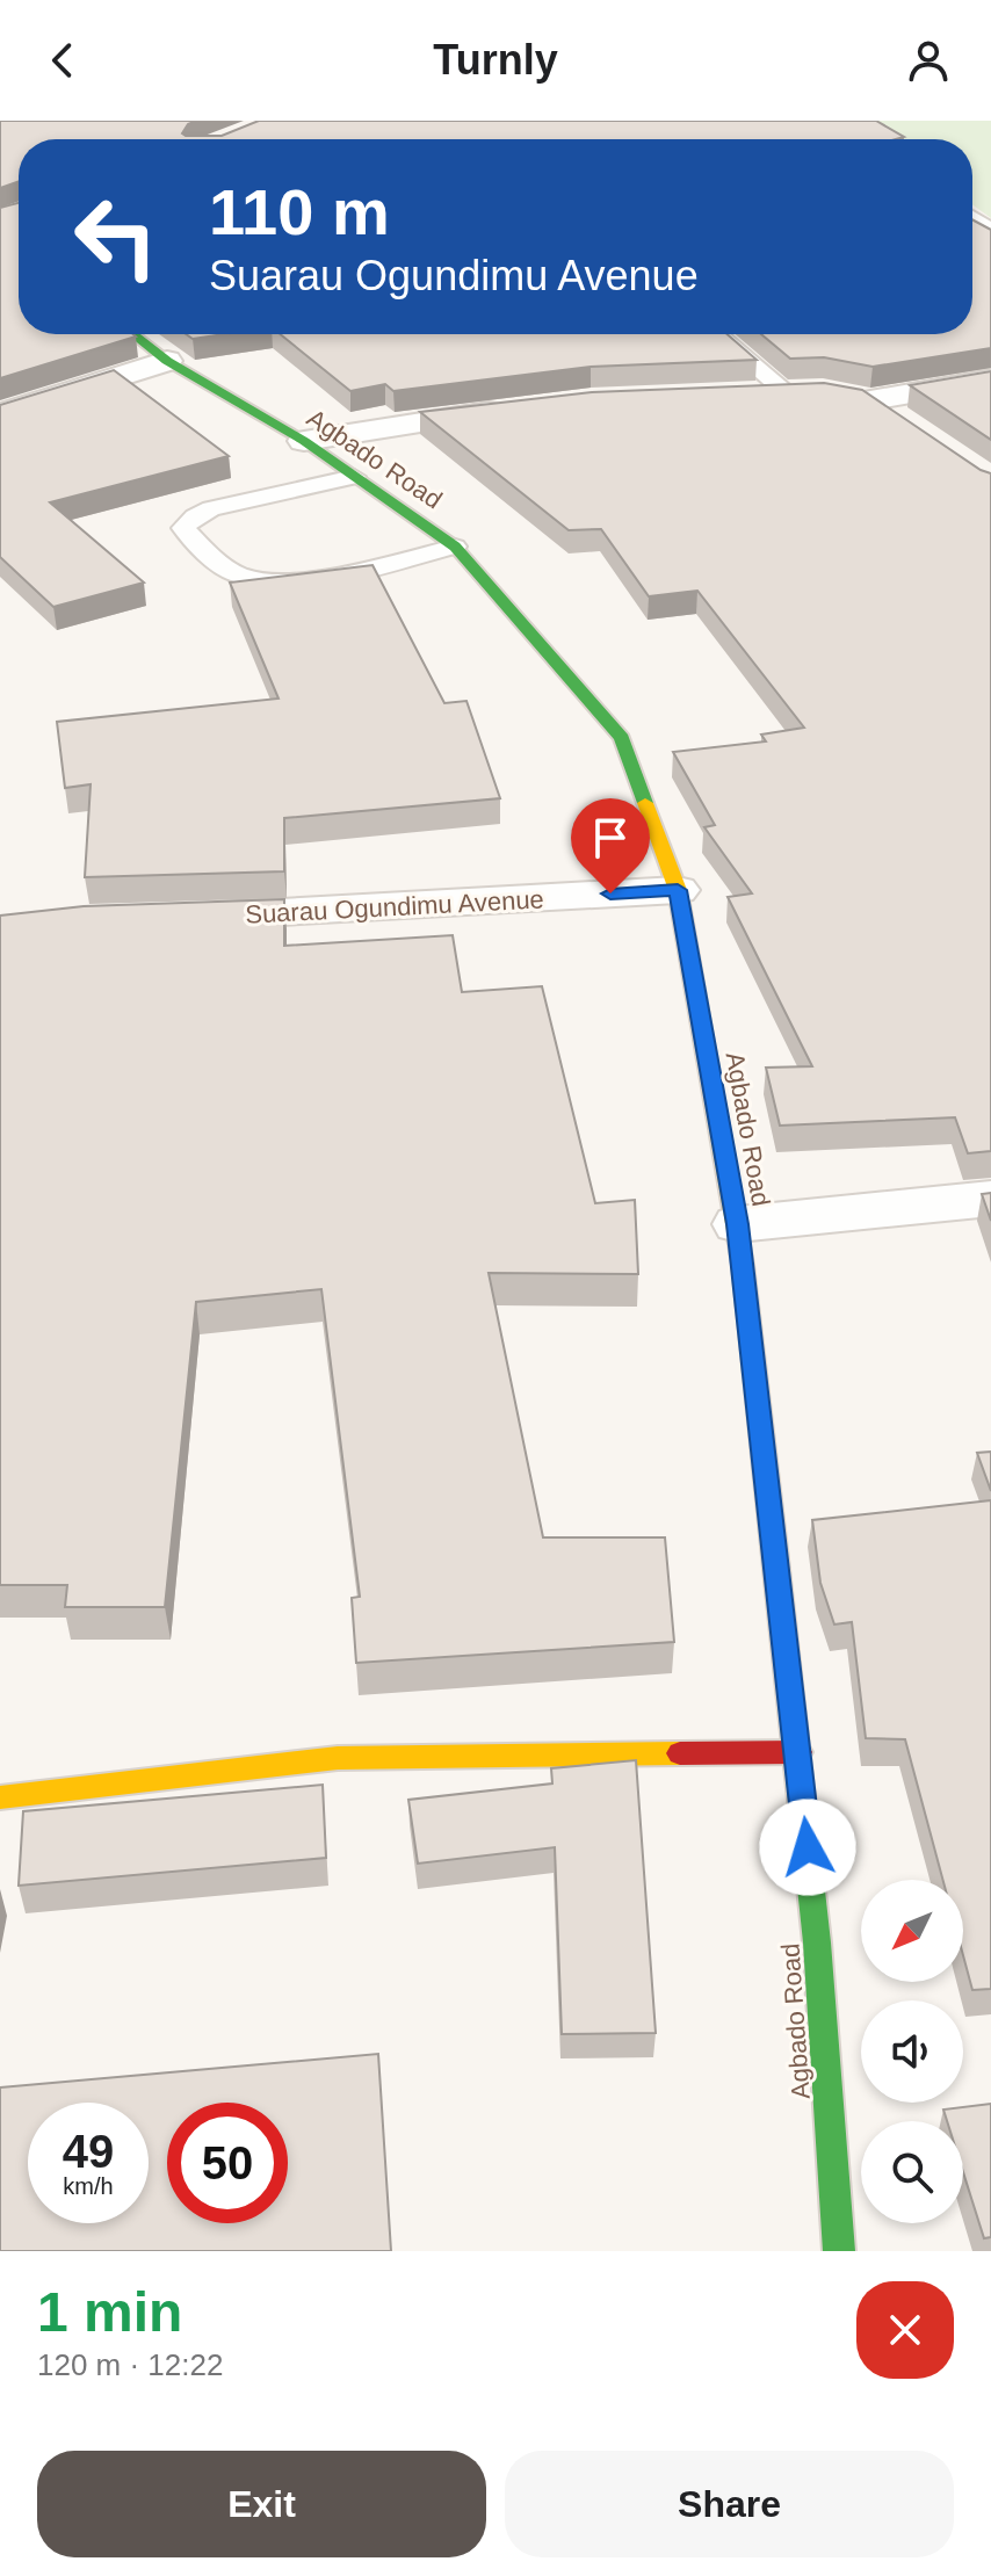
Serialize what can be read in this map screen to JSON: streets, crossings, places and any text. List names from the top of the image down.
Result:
{
  "streets": {
    "main road": ["Agbado Road"],
    "street": ["Suarau Ogundimu Avenue"]
  },
  "crossings": [
    ["Agbado Road", "Suarau Ogundimu Avenue"]
  ],
  "north": "bottom left",
  "page": {
    "header": "Turnly",
    "turn": ["110 m", "Suarau Ogundimu Avenue"],
    "speed": "49 km/h",
    "limit": "50",
    "heading": ["1 min", "120 m · 12:22"],
    "buttons": ["Exit", "Share"]
  }
}
